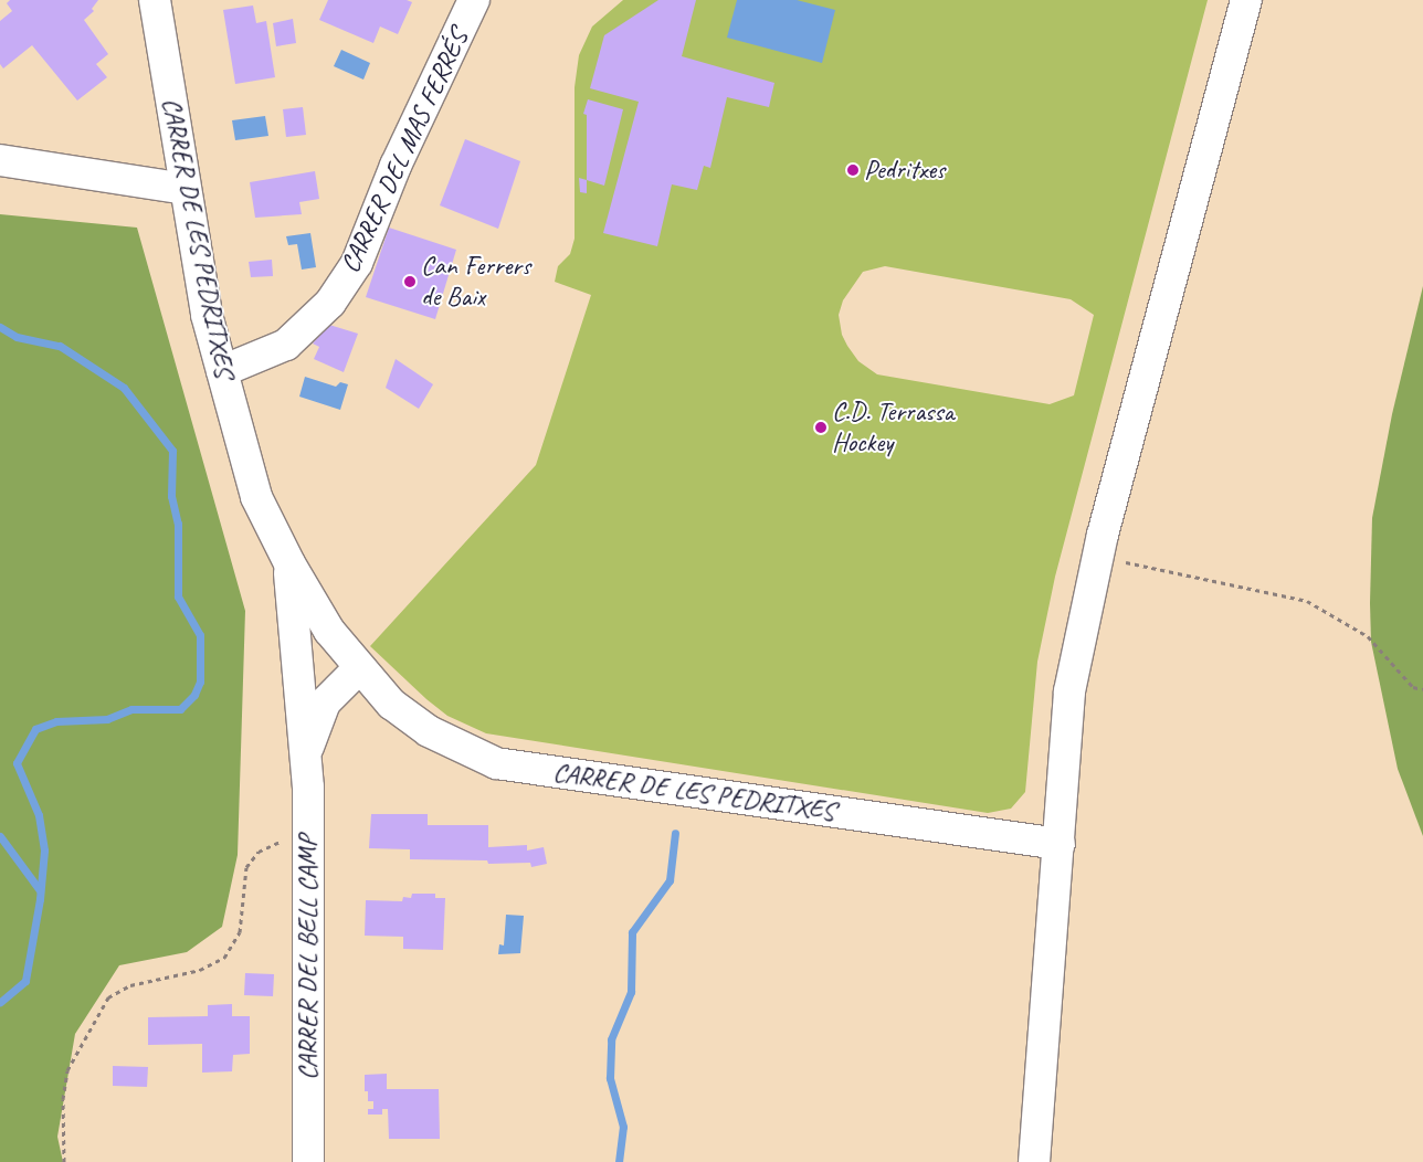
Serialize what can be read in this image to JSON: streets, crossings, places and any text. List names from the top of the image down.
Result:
{
  "streets": {
    "street": ["CARRER DEL MAS FERRÉS", "CARRER DE LES PEDRITXES", "CARRER DEL BELL CAMP"]
  },
  "crossings": [
    ["CARRER DEL MAS FERRÉS", "CARRER DE LES PEDRITXES"],
    ["CARRER DE LES PEDRITXES", "CARRER DEL BELL CAMP"]
  ],
  "places": ["Pedritxes", "Can Ferrers de Baix", "C.D. Terrassa Hockey"]
}
